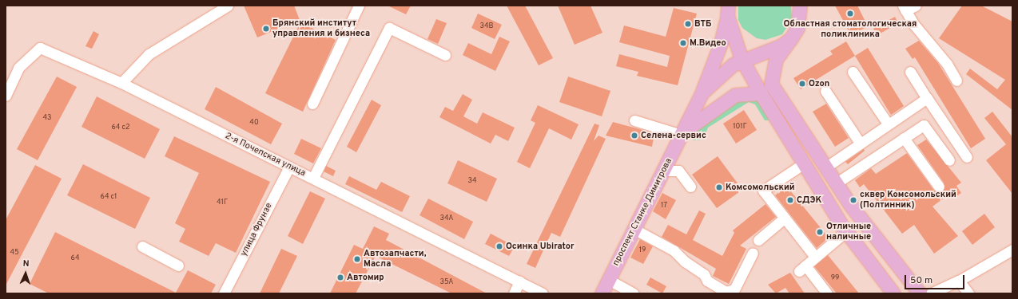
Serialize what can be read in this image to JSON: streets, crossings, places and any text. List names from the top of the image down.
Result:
{
  "streets": {
    "main road": ["проспект Станке Димитрова"],
    "street": ["2-я Почепская улица", "улица Фрунзе"]
  },
  "crossings": [
    ["2-я Почепская улица", "улица Фрунзе"]
  ],
  "places": [
    "Областная стоматологическая поликлиника",
    "ВТБ",
    "Брянский институт управления и бизнеса",
    "М.Видео",
    "Ozon",
    "Селена-сервис",
    "Комсомольский",
    "СДЭК",
    "сквер Комсомольский (Полтинник)",
    "Отличные наличные",
    "Осинка Ubirator",
    "Автозапчасти, Масла",
    "Автомир"
  ],
  "house_numbers": [
    "34В",
    "43",
    "40",
    "101Г",
    "64 с2",
    "34",
    "64 с1",
    "41Г",
    "17",
    "34А",
    "19",
    "45",
    "64",
    "99",
    "35А"
  ],
  "scale_bar": "50 m",
  "north": "top"
}
